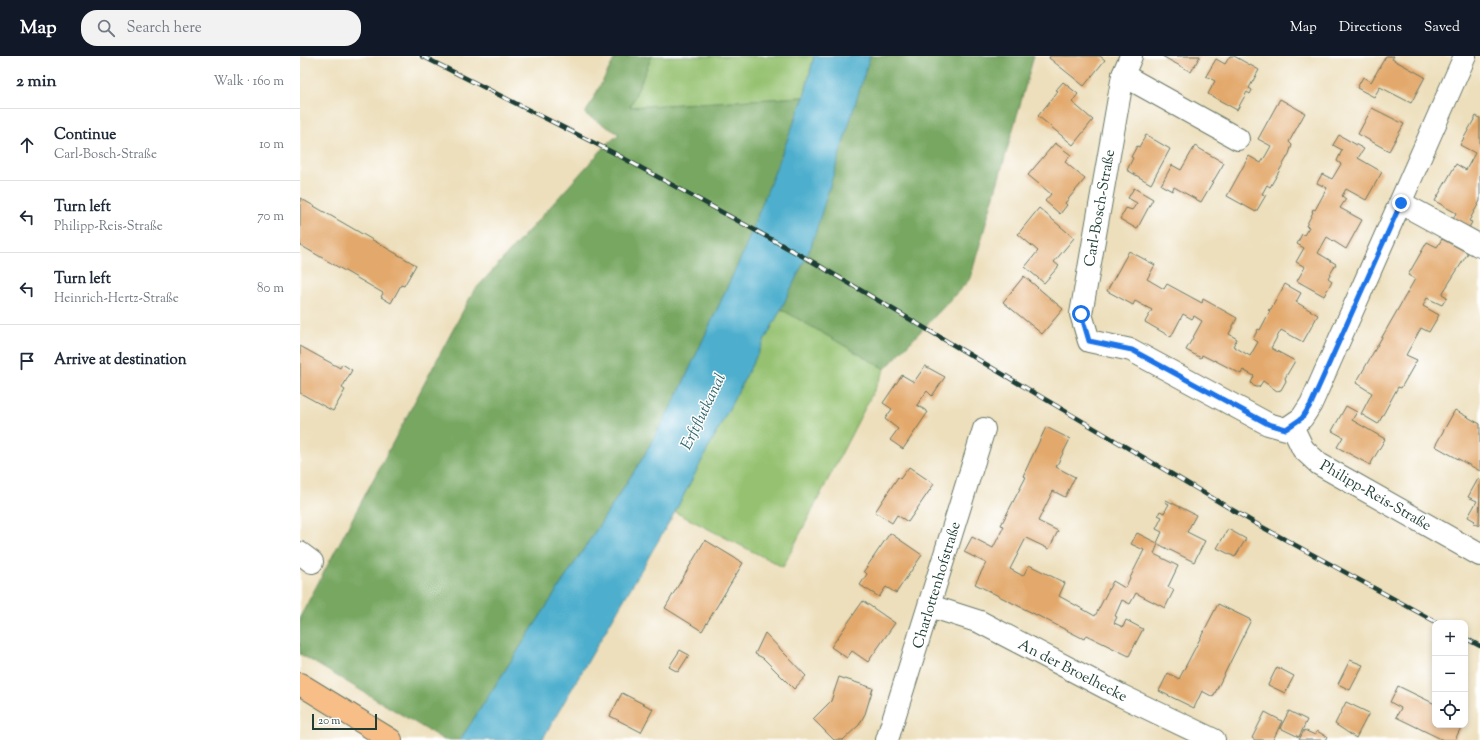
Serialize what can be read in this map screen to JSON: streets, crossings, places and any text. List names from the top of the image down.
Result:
{
  "streets": {
    "street": [
      "Carl-Bosch-Straße",
      "Philipp-Reis-Straße",
      "Charlottenhofstraße",
      "An der Broelhecke"
    ]
  },
  "crossings": [
    ["Carl-Bosch-Straße", "Philipp-Reis-Straße"],
    ["Charlottenhofstraße", "An der Broelhecke"]
  ],
  "water": ["Erftflutkanal"],
  "scale_bar": "20 m",
  "page": {
    "header": "Map",
    "search": "Search here",
    "nav": ["Map", "Directions", "Saved"],
    "heading": ["2 min", "Walk · 160 m"],
    "list": [
      ["Continue", "Carl-Bosch-Straße", "10 m"],
      ["Turn left", "Philipp-Reis-Straße", "70 m"],
      ["Turn left", "Heinrich-Hertz-Straße", "80 m"],
      "Arrive at destination"
    ],
    "map_buttons": ["+", "−"],
    "scale": "20 m"
  }
}
